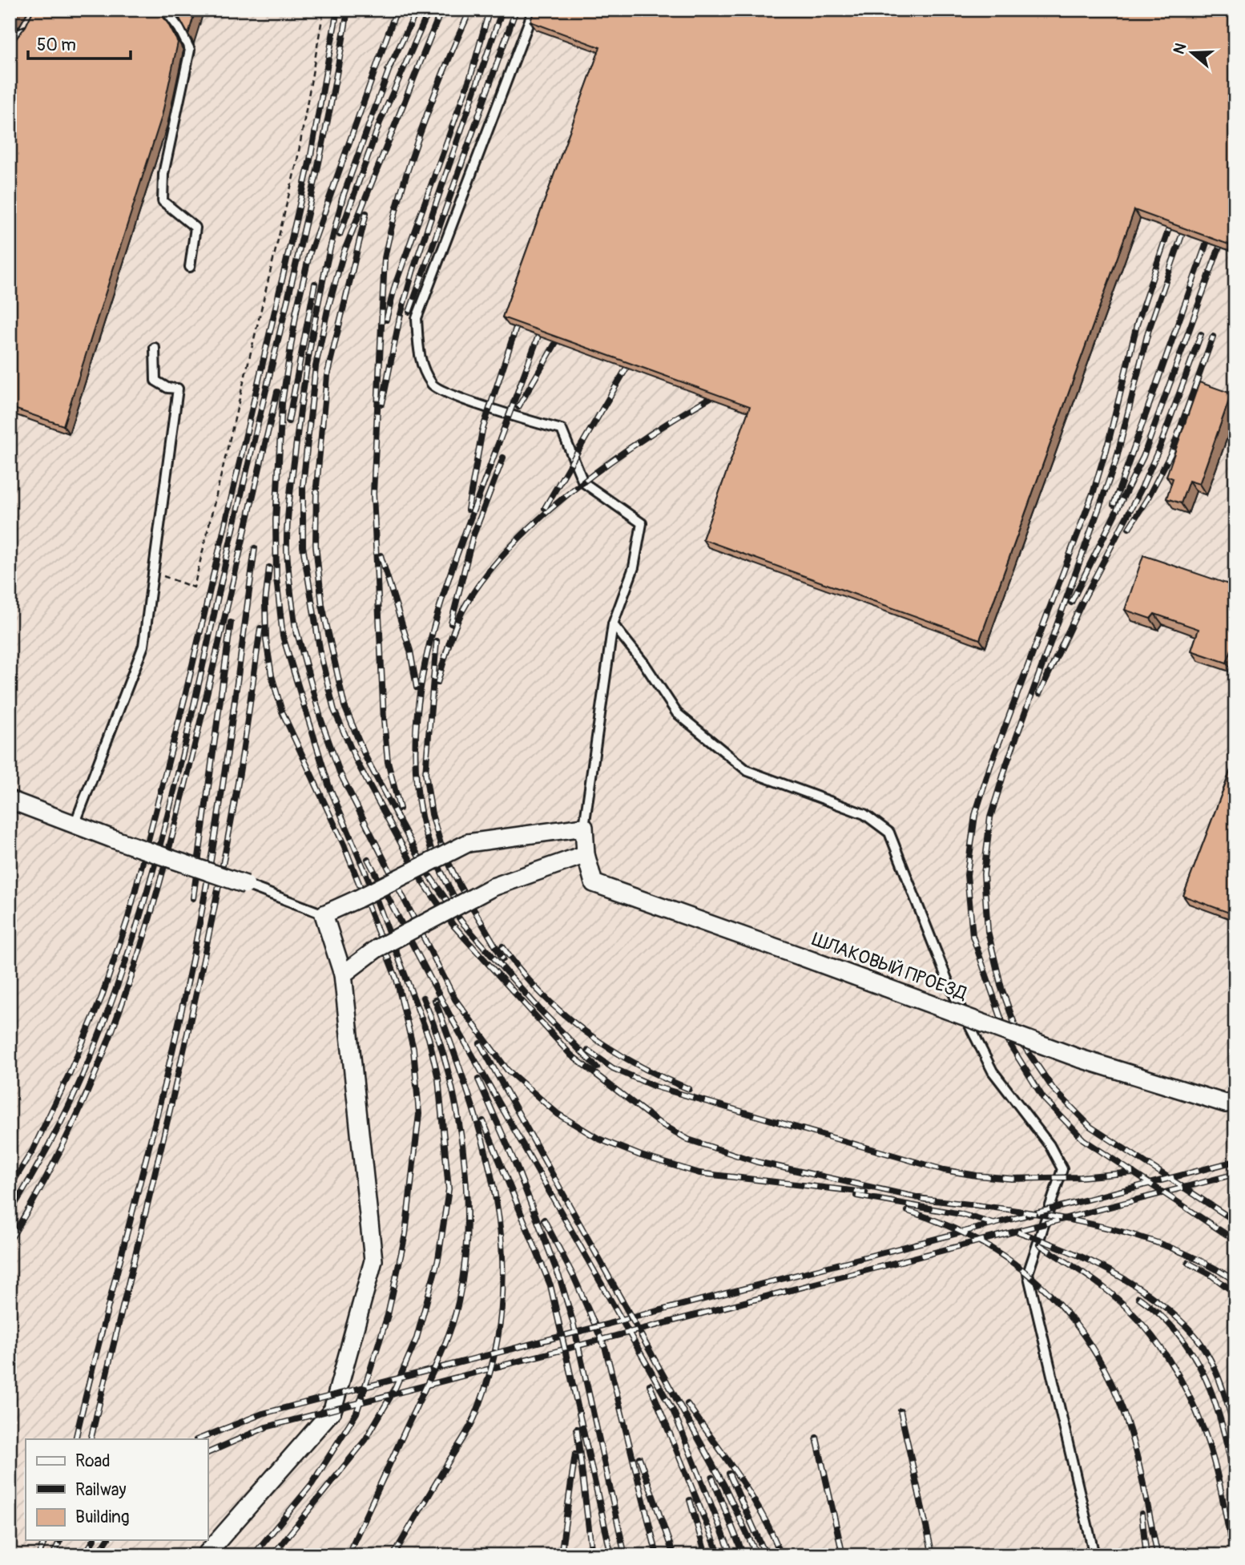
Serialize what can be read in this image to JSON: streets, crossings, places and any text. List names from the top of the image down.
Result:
{
  "streets": {
    "street": ["ШЛАКОВЫЙ ПРОЕЗД"]
  },
  "legend": ["Road", "Railway", "Building"],
  "scale_bar": "50 m",
  "north": "left"
}
